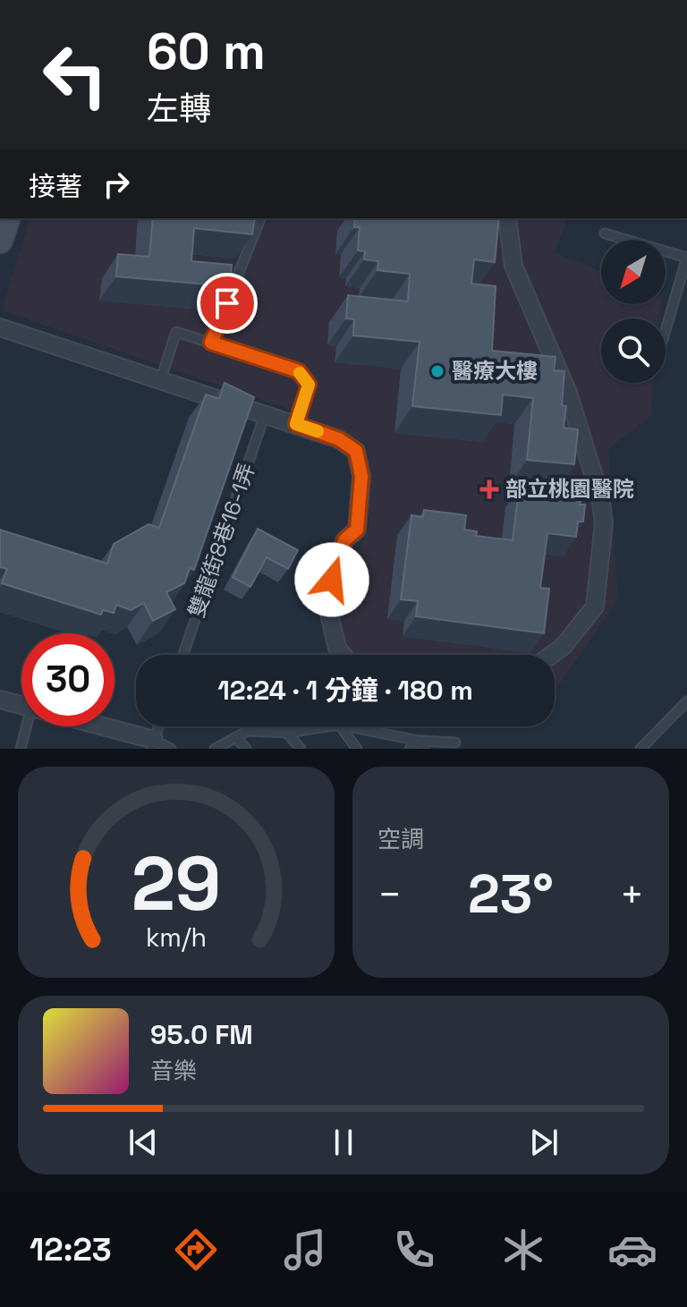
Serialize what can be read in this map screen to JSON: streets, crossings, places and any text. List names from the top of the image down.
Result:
{
  "streets": {
    "lane": ["雙龍街8巷16-1弄"]
  },
  "places": {
    "other": ["醫療大樓"],
    "health": ["部立桃園醫院"]
  },
  "north": "bottom left",
  "page": {
    "turn": ["60 m", "左轉"],
    "then": "接著",
    "limit": "30",
    "trip": "12:24 · 1 分鐘 · 180 m",
    "tile": "空調",
    "heat": ["−", "23°", "+"],
    "song": ["95.0 FM", "音樂"],
    "tabs": "12:23",
    "gauge": ["29", "km/h"]
  }
}
